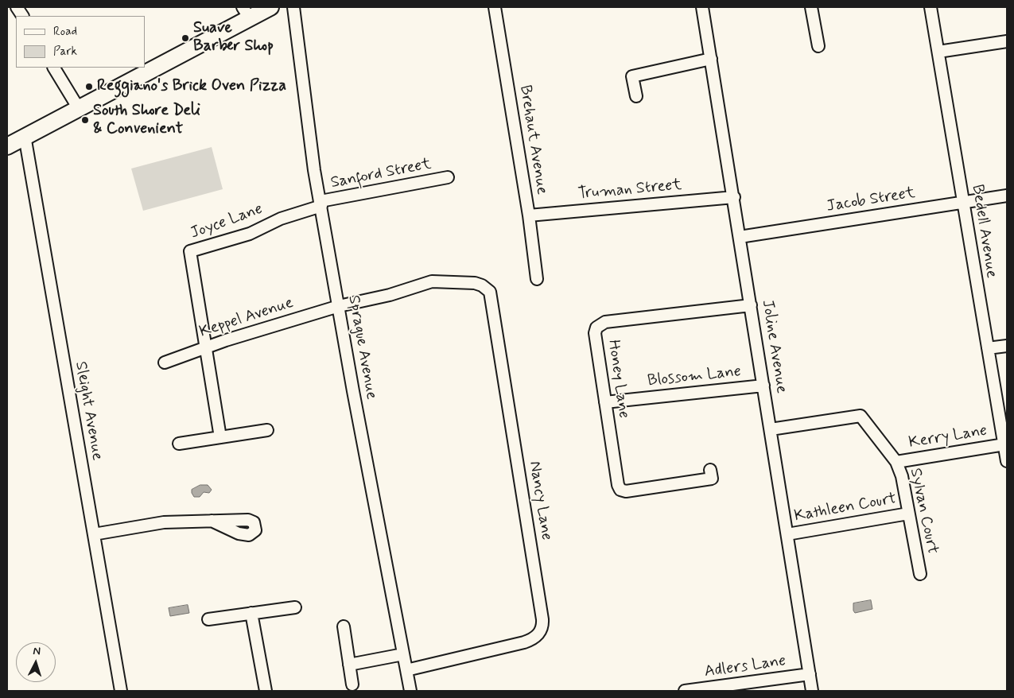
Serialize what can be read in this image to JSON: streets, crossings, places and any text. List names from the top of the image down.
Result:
{
  "streets": {
    "street": [
      "Brehaut Avenue",
      "Sanford Street",
      "Truman Street",
      "Jacob Street",
      "Joyce Lane",
      "Bedell Avenue",
      "Keppel Avenue",
      "Joline Avenue",
      "Sprague Avenue",
      "Blossom Lane",
      "Honey Lane",
      "Sleight Avenue",
      "Kerry Lane",
      "Nancy Lane",
      "Kathleen Court",
      "Sylvan Court",
      "Adlers Lane"
    ]
  },
  "crossings": [
    ["Brehaut Avenue", "Truman Street"],
    ["Sanford Street", "Joyce Lane"],
    ["Sanford Street", "Sprague Avenue"],
    ["Truman Street", "Joline Avenue"],
    ["Jacob Street", "Bedell Avenue"],
    ["Jacob Street", "Joline Avenue"],
    ["Joyce Lane", "Keppel Avenue"],
    ["Joyce Lane", "Sprague Avenue"],
    ["Bedell Avenue", "Kerry Lane"],
    ["Keppel Avenue", "Sprague Avenue"],
    ["Keppel Avenue", "Nancy Lane"],
    ["Joline Avenue", "Blossom Lane"],
    ["Joline Avenue", "Honey Lane"],
    ["Joline Avenue", "Kathleen Court"],
    ["Joline Avenue", "Sylvan Court"],
    ["Joline Avenue", "Adlers Lane"],
    ["Sprague Avenue", "Nancy Lane"],
    ["Blossom Lane", "Honey Lane"],
    ["Kerry Lane", "Sylvan Court"],
    ["Kathleen Court", "Sylvan Court"]
  ],
  "places": ["Suave Barber Shop", "Reggiano's Brick Oven Pizza", "South Shore Deli & Convenient"],
  "legend": ["Road", "Park"],
  "north": "top"
}
